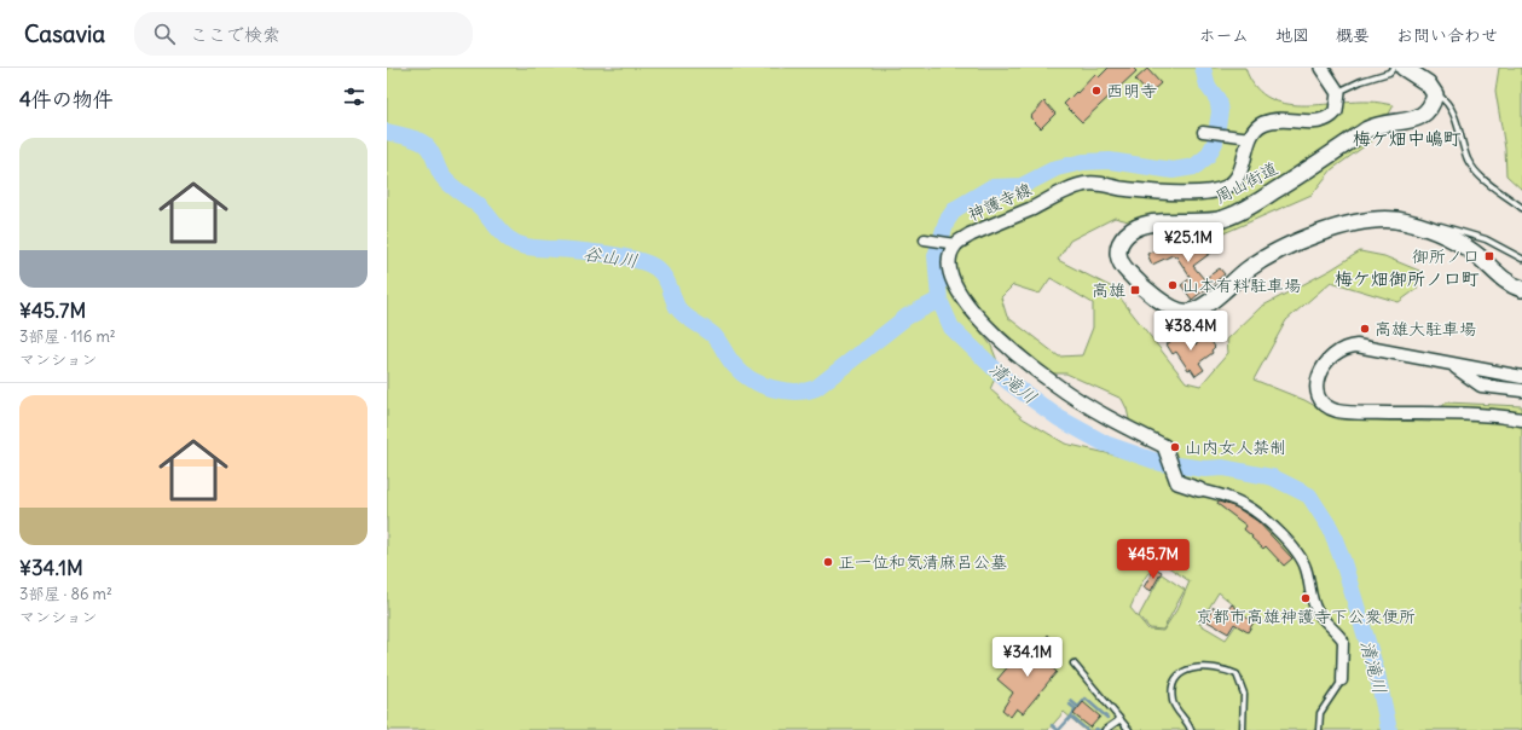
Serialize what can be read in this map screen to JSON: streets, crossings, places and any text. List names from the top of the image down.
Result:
{
  "streets": {
    "highway": ["周山街道"],
    "main road": ["神護寺線"]
  },
  "districts": ["梅ケ畑中嶋町", "梅ケ畑御所ノ口町"],
  "water": ["谷山川", "清滝川"],
  "places": {
    "other": [
      "西明寺",
      "山本有料駐車場",
      "高雄大駐車場",
      "山内女人禁制",
      "正一位和気清麻呂公墓",
      "京都市高雄神護寺下公衆便所"
    ],
    "transit": ["御所ノ口", "高雄"]
  },
  "page": {
    "header": "Casavia",
    "search": "ここで検索",
    "nav": [
      "ホーム",
      "地図",
      "概要",
      "お問い合わせ"
    ],
    "heading": "4件の物件",
    "list": [
      {
        "name": "¥45.7M",
        "note": "3部屋 · 116 m² · マンション"
      },
      {
        "name": "¥34.1M",
        "note": "3部屋 · 86 m² · マンション"
      }
    ],
    "price": [
      "¥25.1M",
      "¥38.4M",
      "¥45.7M",
      "¥34.1M"
    ]
  }
}
